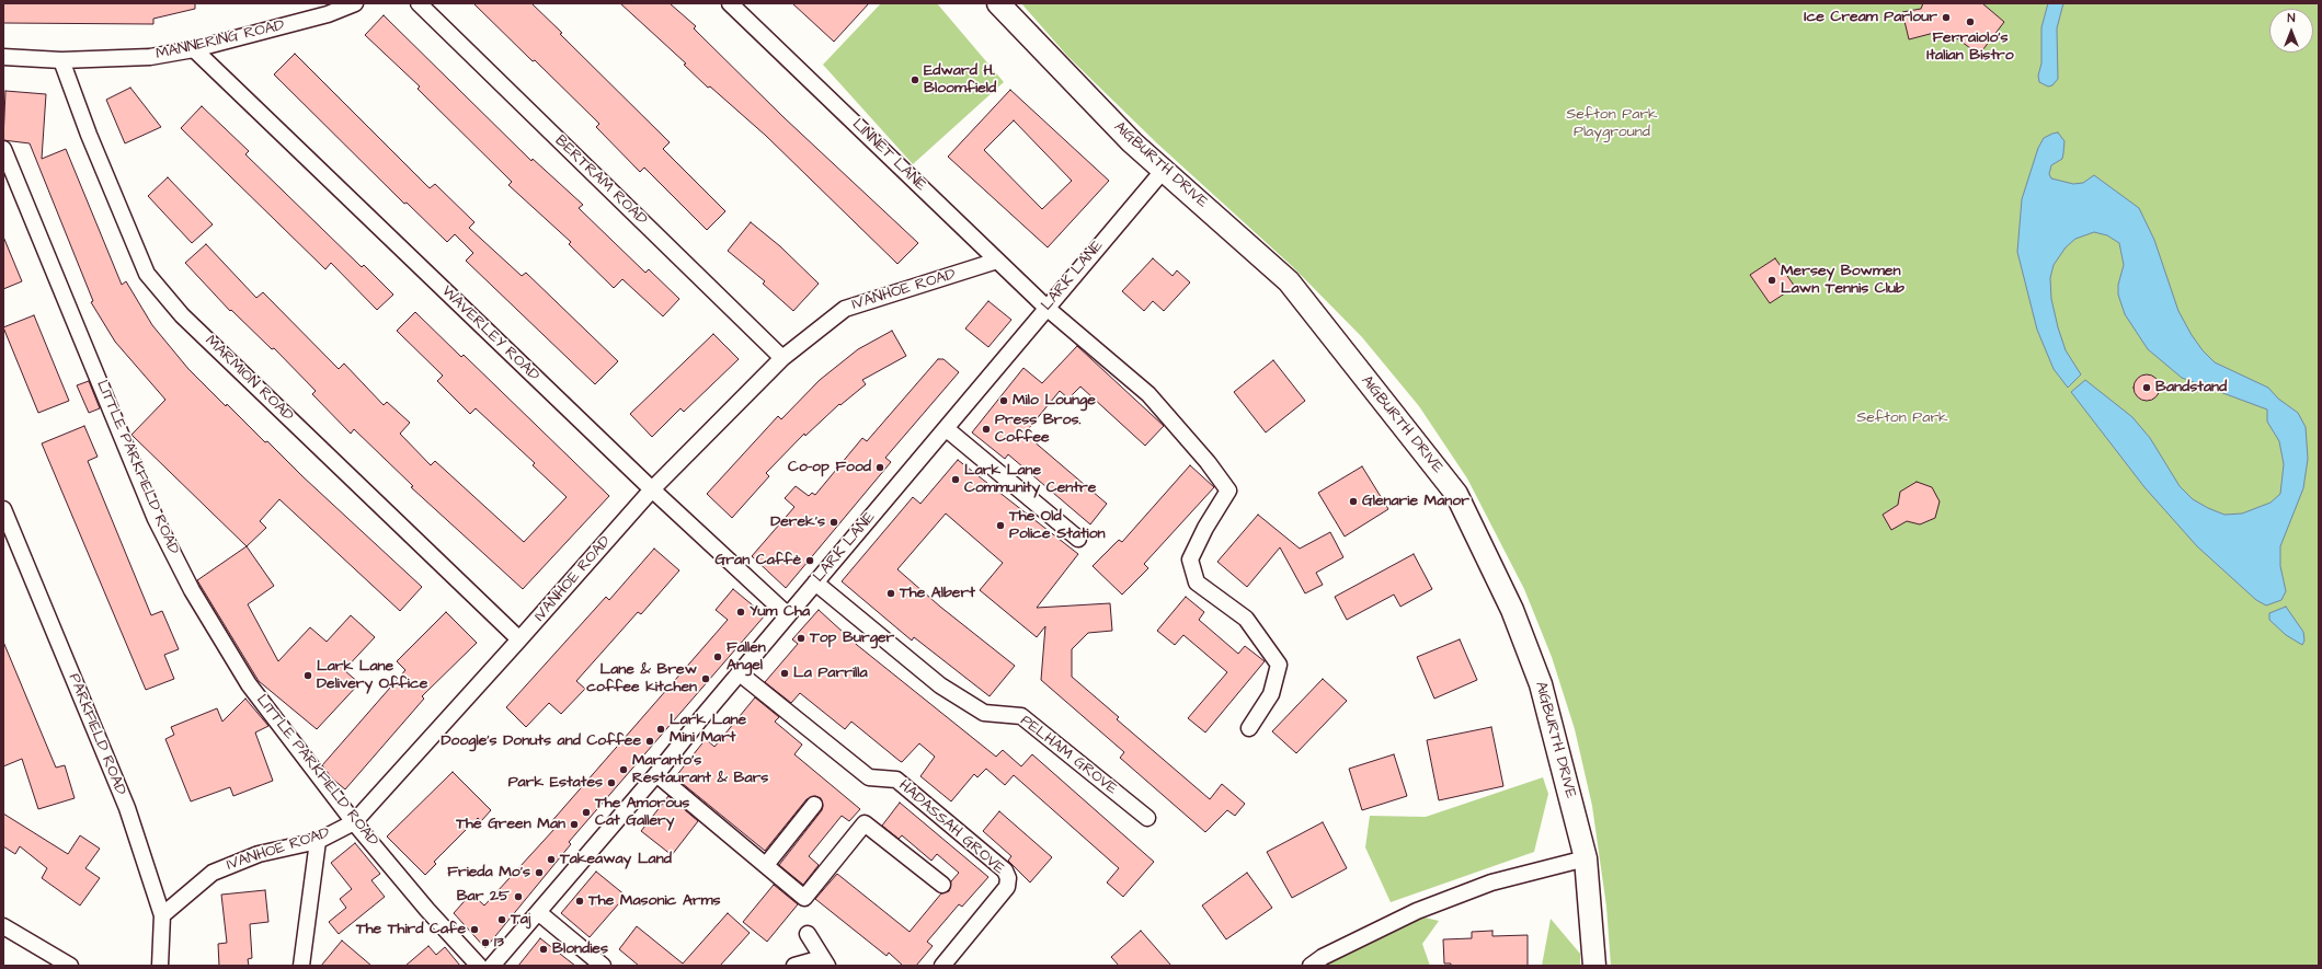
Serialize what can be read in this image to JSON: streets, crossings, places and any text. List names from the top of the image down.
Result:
{
  "streets": {
    "street": [
      "MANNERING ROAD",
      "LINNET LANE",
      "AIGBURTH DRIVE",
      "BERTRAM ROAD",
      "LARK LANE",
      "IVANHOE ROAD",
      "WAVERLEY ROAD",
      "MARMION ROAD",
      "LITTLE PARKFIELD ROAD",
      "PARKFIELD ROAD",
      "PELHAM GROVE",
      "HADASSAH GROVE"
    ]
  },
  "crossings": [
    ["MANNERING ROAD", "WAVERLEY ROAD"],
    ["MANNERING ROAD", "MARMION ROAD"],
    ["LINNET LANE", "LARK LANE"],
    ["LINNET LANE", "IVANHOE ROAD"],
    ["AIGBURTH DRIVE", "LARK LANE"],
    ["BERTRAM ROAD", "IVANHOE ROAD"],
    ["LARK LANE", "WAVERLEY ROAD"],
    ["LARK LANE", "PELHAM GROVE"],
    ["LARK LANE", "HADASSAH GROVE"],
    ["IVANHOE ROAD", "WAVERLEY ROAD"],
    ["IVANHOE ROAD", "MARMION ROAD"],
    ["IVANHOE ROAD", "LITTLE PARKFIELD ROAD"],
    ["IVANHOE ROAD", "PARKFIELD ROAD"]
  ],
  "parks": ["Sefton Park Playground", "Sefton Park"],
  "places": [
    "Ice Cream Parlour",
    "Ferraiolo's Italian Bistro",
    "Edward H. Bloomfield",
    "Mersey Bowmen Lawn Tennis Club",
    "Bandstand",
    "Milo Lounge",
    "Press Bros. Coffee",
    "Co-op Food",
    "Lark Lane Community Centre",
    "Glenarie Manor",
    "Derek's",
    "The Old Police Station",
    "Gran Caffè",
    "The Albert",
    "Yum Cha",
    "Top Burger",
    "Fallen Angel",
    "La Parrilla",
    "Lark Lane Delivery Office",
    "Lane & Brew coffee kitchen",
    "Lark Lane Mini Mart",
    "Doogle's Donuts and Coffee",
    "Maranto's Restaurant & Bars",
    "Park Estates",
    "The Amorous Cat Gallery",
    "The Green Man",
    "Takeaway Land",
    "Frieda Mo's",
    "Bar 25",
    "The Masonic Arms",
    "Taj",
    "The Third Cafe",
    "13",
    "Blondies"
  ],
  "north": "top"
}
